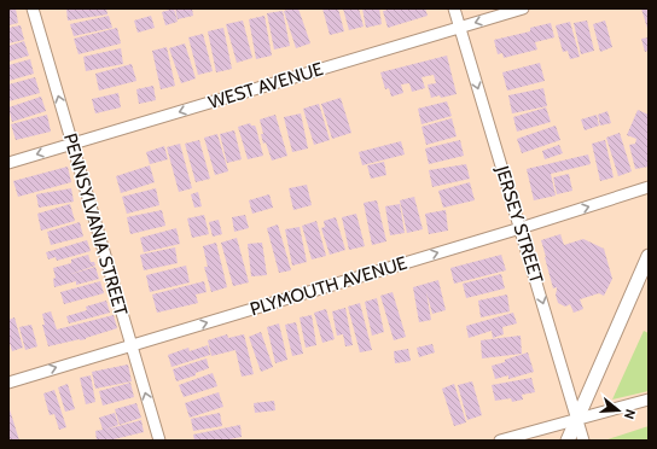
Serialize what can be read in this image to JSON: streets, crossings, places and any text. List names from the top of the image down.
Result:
{
  "streets": {
    "street": [
      "WEST AVENUE",
      "PENNSYLVANIA STREET",
      "JERSEY STREET",
      "PLYMOUTH AVENUE"
    ]
  },
  "crossings": [
    ["WEST AVENUE", "PENNSYLVANIA STREET"],
    ["WEST AVENUE", "JERSEY STREET"],
    ["PENNSYLVANIA STREET", "PLYMOUTH AVENUE"],
    ["JERSEY STREET", "PLYMOUTH AVENUE"]
  ],
  "one_way": [
    "WEST AVENUE",
    "PENNSYLVANIA STREET",
    "JERSEY STREET",
    "PLYMOUTH AVENUE"
  ],
  "north": "right"
}
